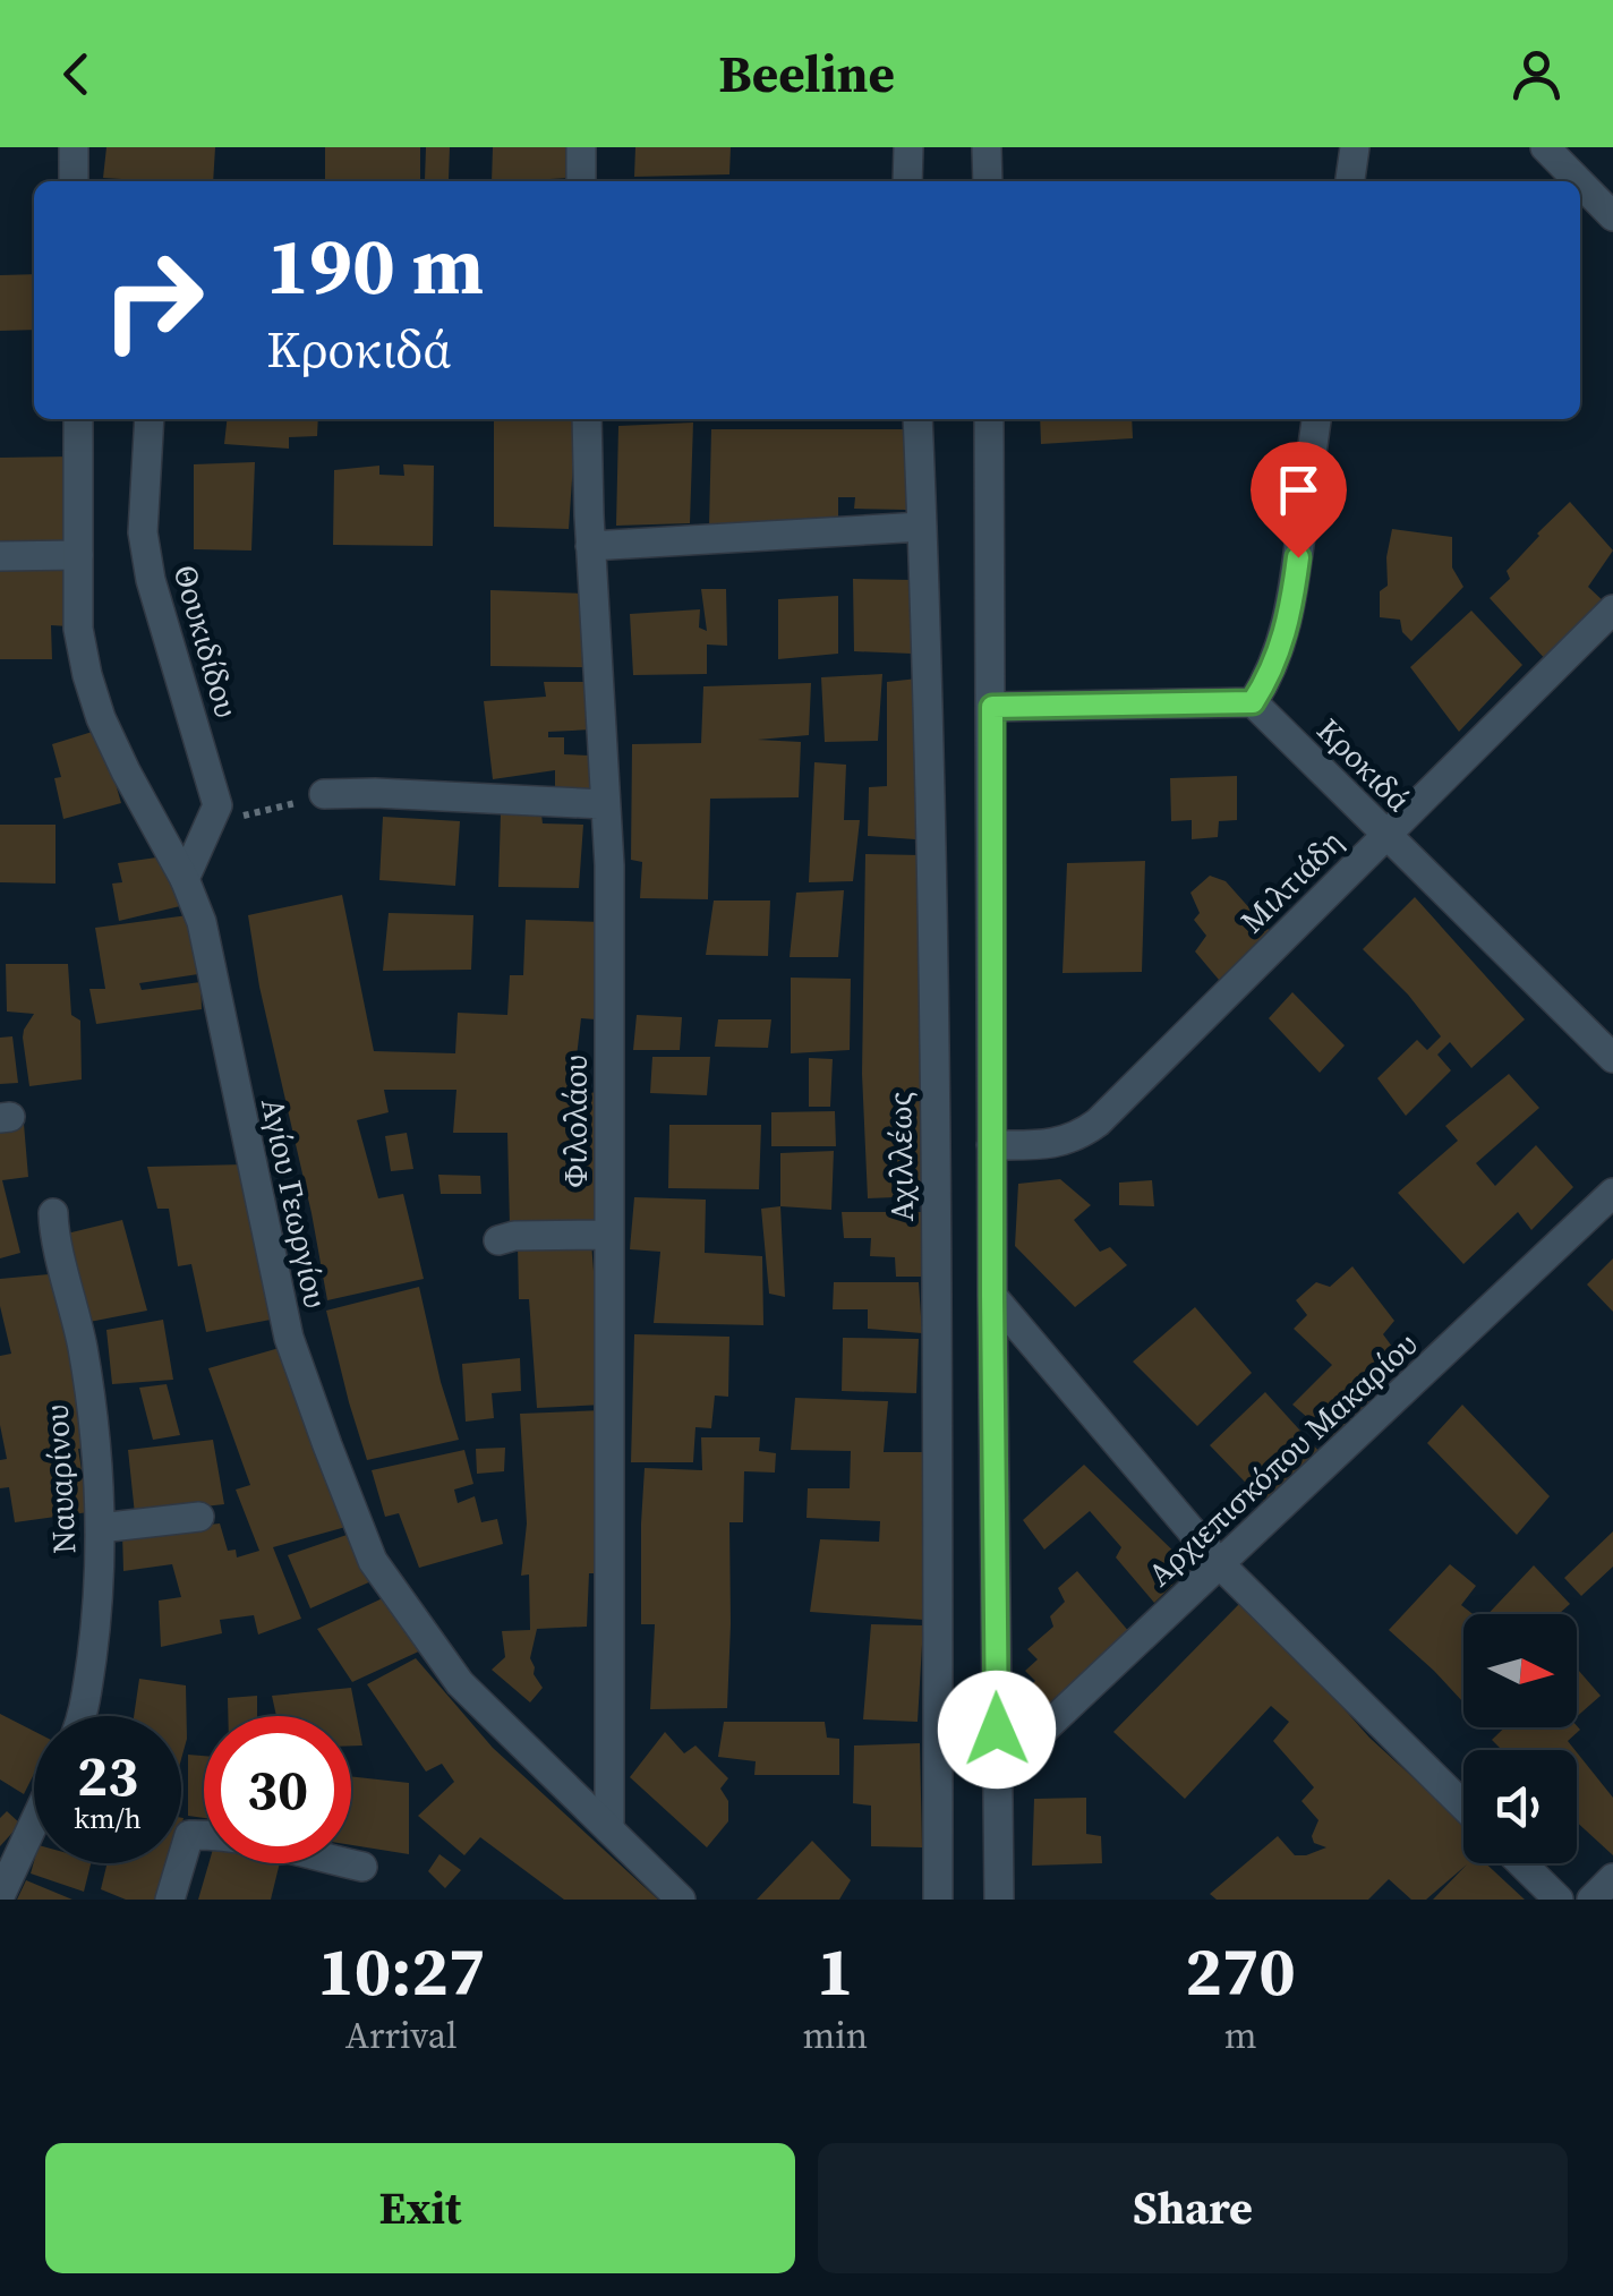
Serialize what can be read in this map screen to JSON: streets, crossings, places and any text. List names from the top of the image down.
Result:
{
  "streets": {
    "street": [
      "Θουκιδίδου",
      "Κροκιδά",
      "Μιλτιάδη",
      "Φιλολάου",
      "Αχιλλέως",
      "Αγίου Γεωργίου",
      "Αρχιεπισκόπου Μακαρίου",
      "Ναυαρίνου"
    ]
  },
  "crossings": [
    ["Θουκιδίδου", "Αγίου Γεωργίου"],
    ["Κροκιδά", "Μιλτιάδη"],
    ["Φιλολάου", "Αγίου Γεωργίου"]
  ],
  "north": "right",
  "page": {
    "header": "Beeline",
    "turn": ["190 m", "Κροκιδά"],
    "speed": "23 km/h",
    "limit": "30",
    "eta": [
      "10:27",
      "Arrival",
      "1",
      "min",
      "270",
      "m"
    ],
    "buttons": ["Exit", "Share"]
  }
}
